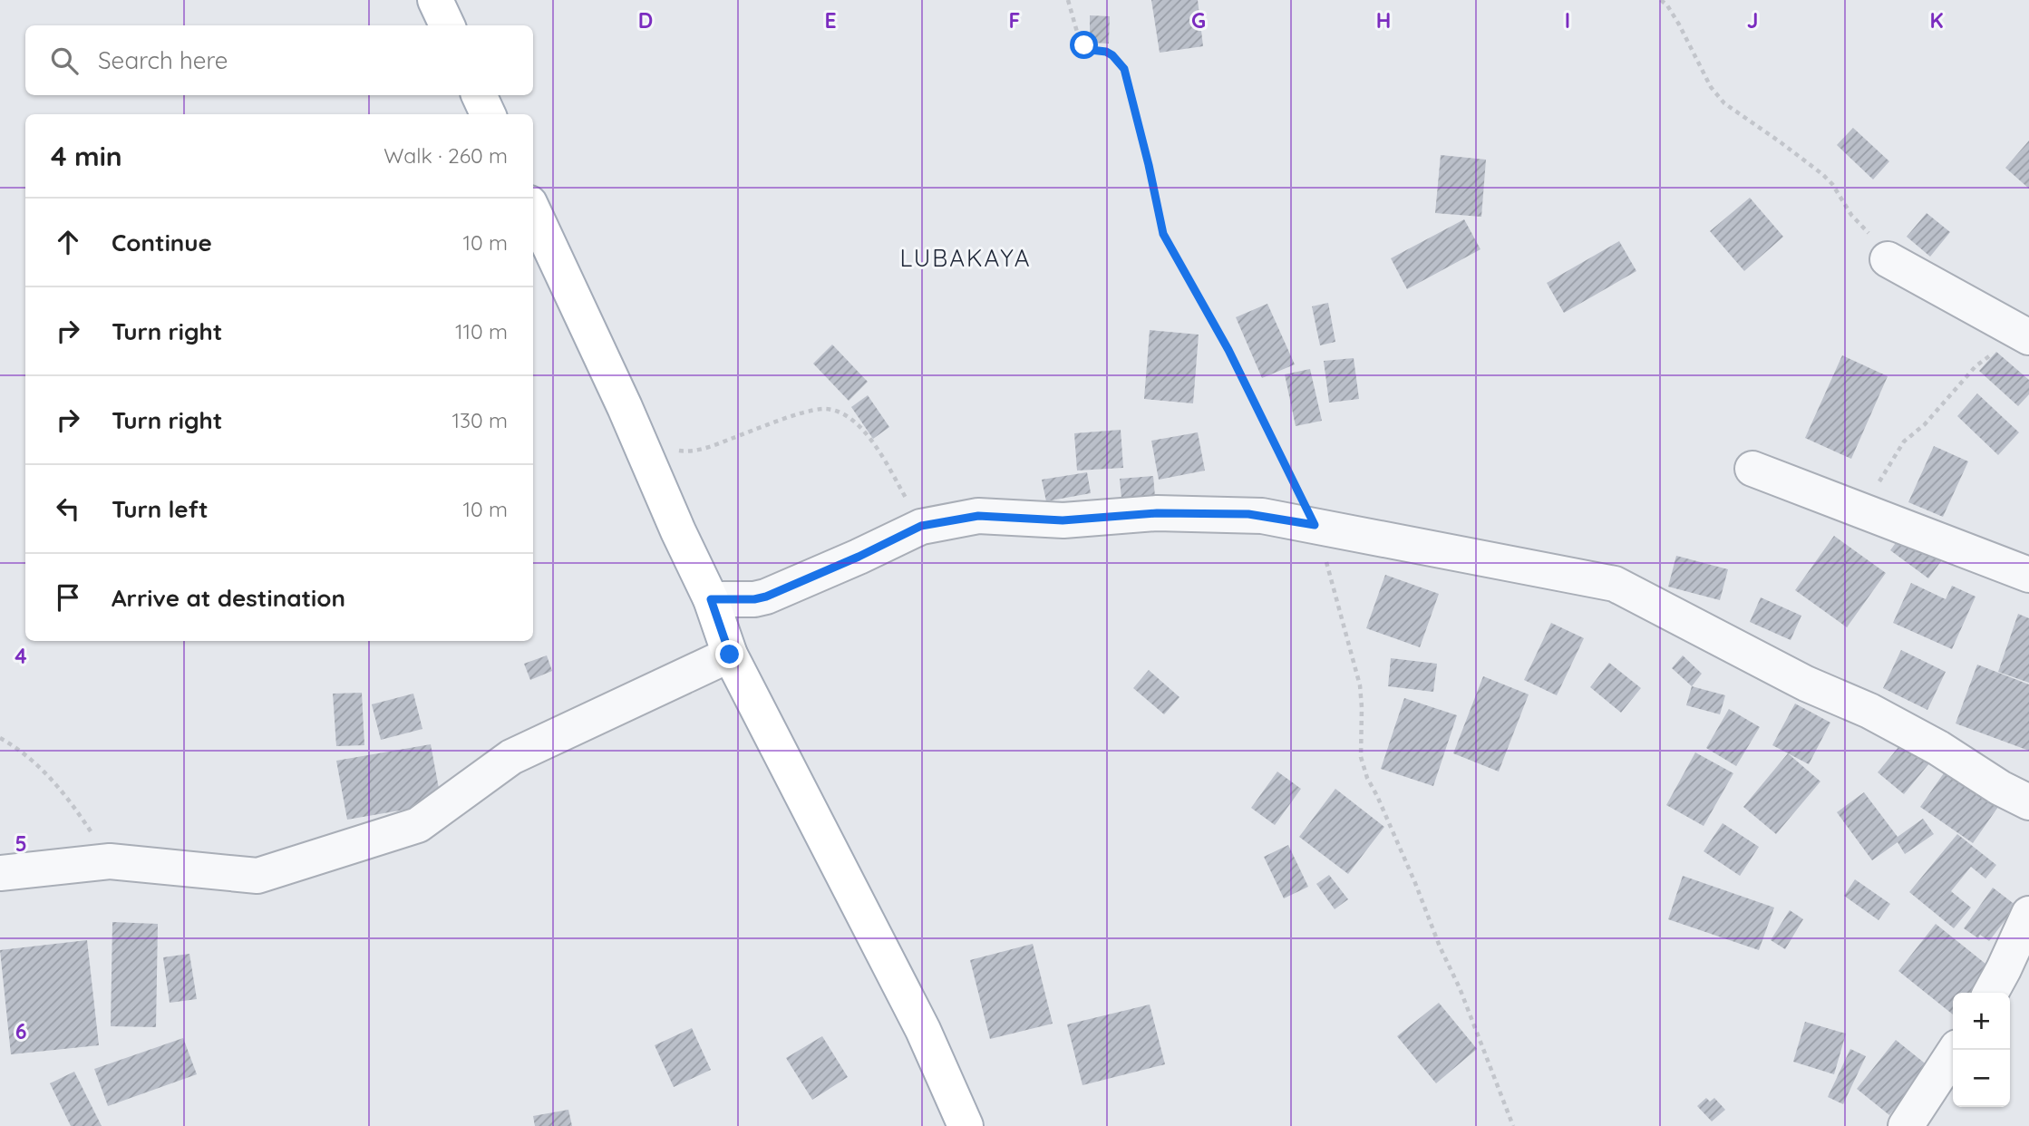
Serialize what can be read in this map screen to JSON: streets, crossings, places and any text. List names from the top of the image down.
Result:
{
  "districts": ["LUBAKAYA"],
  "page": {
    "search": "Search here",
    "heading": ["4 min", "Walk · 260 m"],
    "list": [
      ["Continue", "10 m"],
      ["Turn right", "110 m"],
      ["Turn right", "130 m"],
      ["Turn left", "10 m"],
      "Arrive at destination"
    ],
    "map_buttons": ["+", "−"]
  },
  "grid": {
    "columns": [
      "D",
      "E",
      "F",
      "G",
      "H",
      "I",
      "J",
      "K"
    ],
    "rows": ["4", "5", "6"]
  }
}
